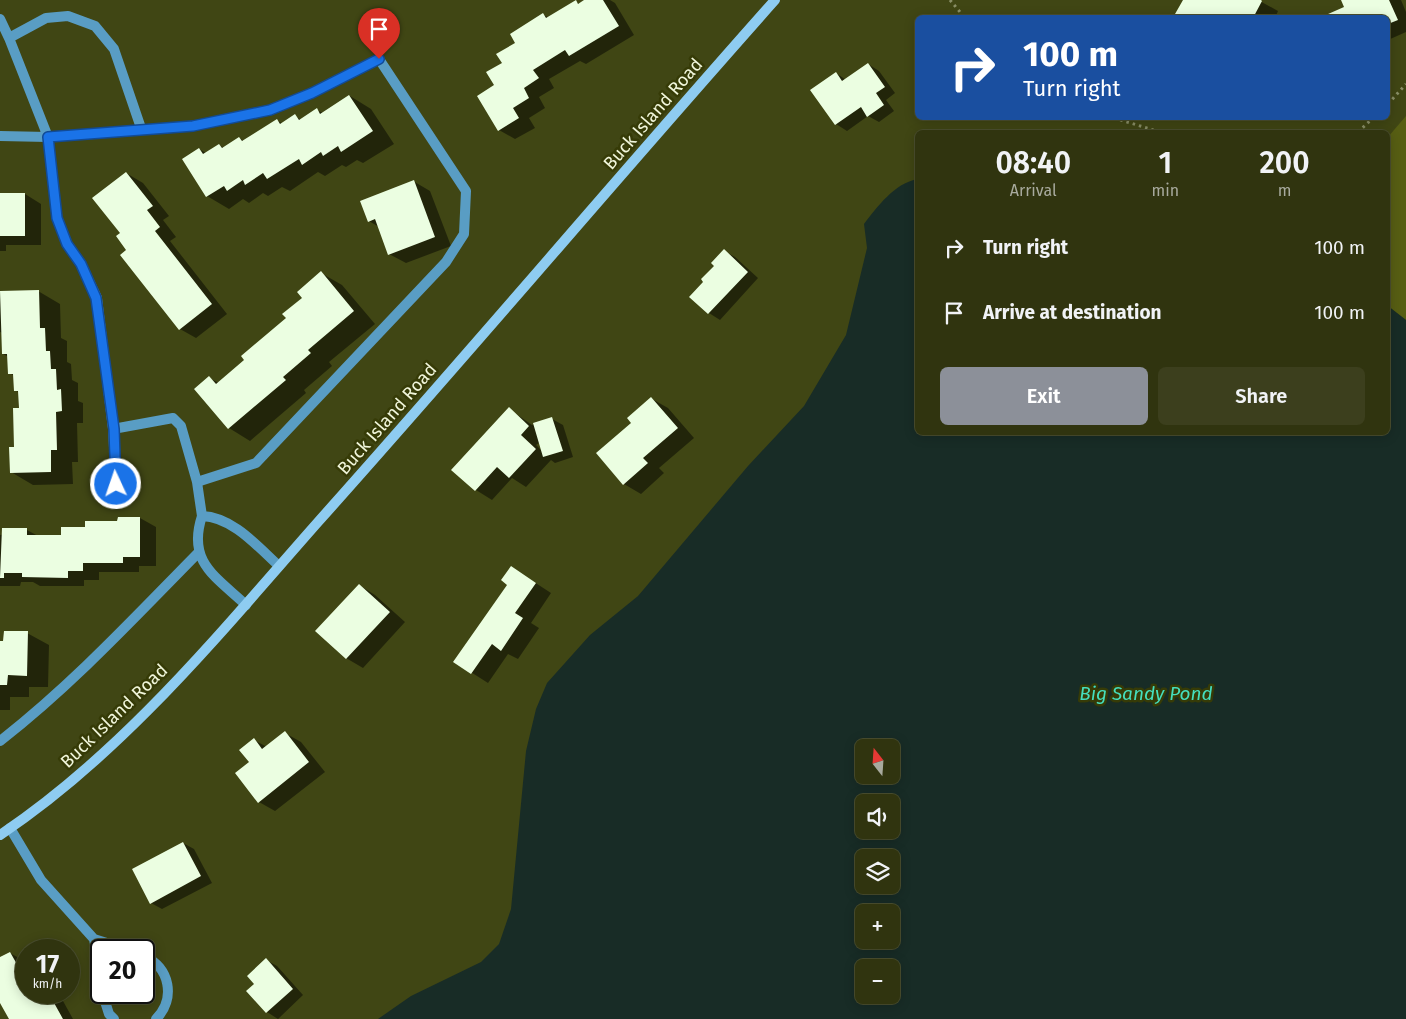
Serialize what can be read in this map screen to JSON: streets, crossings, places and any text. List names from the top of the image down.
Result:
{
  "streets": {
    "main road": ["Buck Island Road"]
  },
  "water": ["Big Sandy Pond"],
  "north": "top",
  "page": {
    "turn": ["100 m", "Turn right"],
    "eta": [
      "08:40",
      "Arrival",
      "1",
      "min",
      "200",
      "m"
    ],
    "list": [
      {
        "name": "Turn right",
        "value": "100 m"
      },
      {
        "name": "Arrive at destination",
        "value": "100 m"
      }
    ],
    "buttons": ["Exit", "Share"],
    "map_buttons": ["+", "−"],
    "speed": "17 km/h",
    "limit": "20"
  }
}
